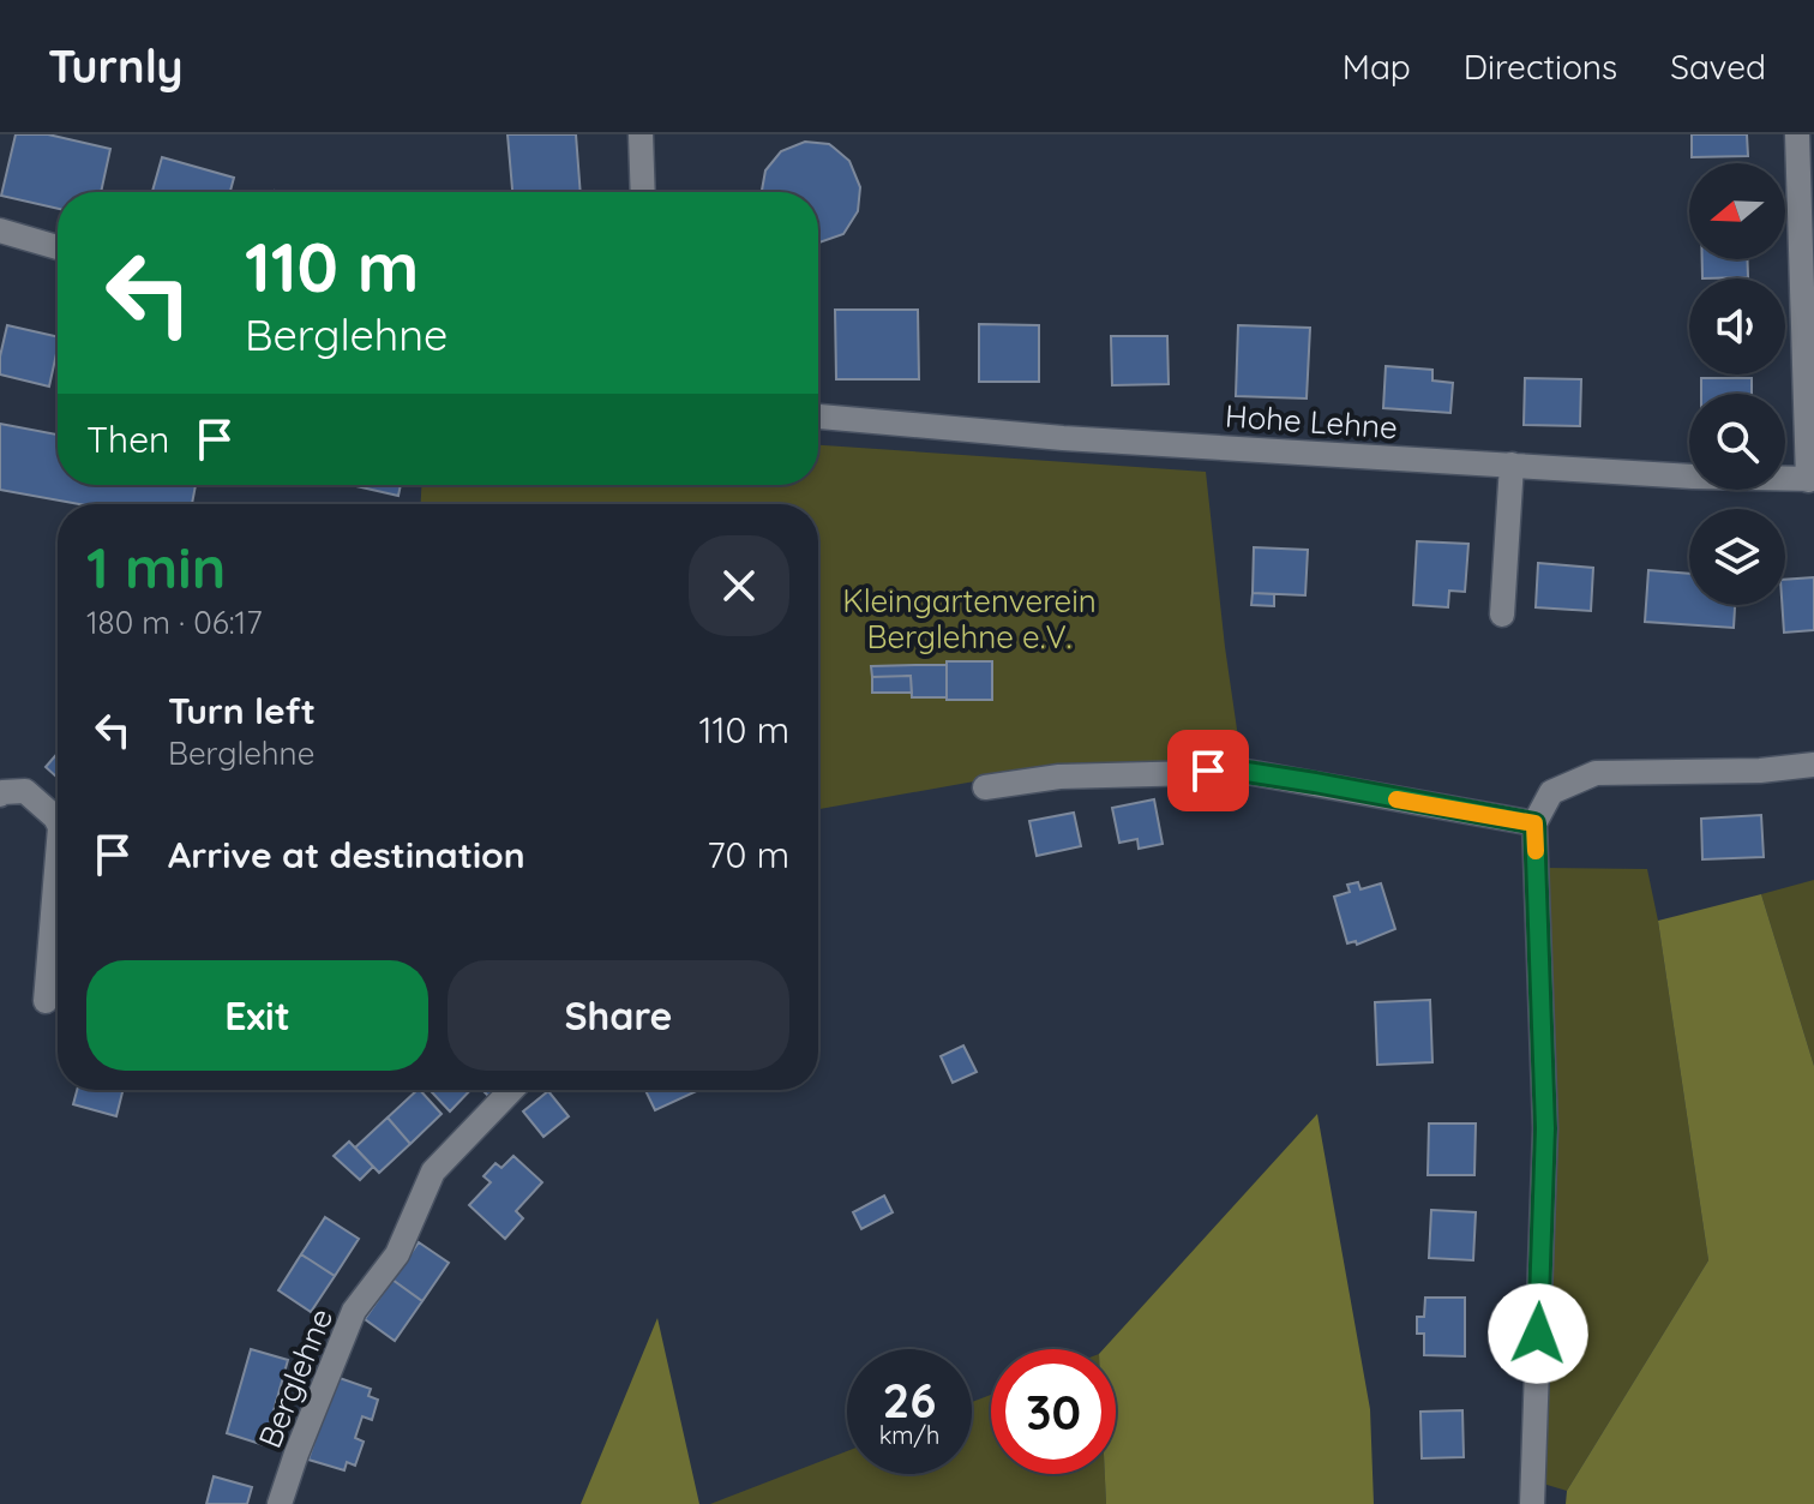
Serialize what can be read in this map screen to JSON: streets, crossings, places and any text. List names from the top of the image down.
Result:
{
  "streets": {
    "street": ["Hohe Lehne", "Berglehne"]
  },
  "parks": ["Kleingartenverein Berglehne e.V."],
  "north": "left",
  "page": {
    "header": "Turnly",
    "nav": ["Map", "Directions", "Saved"],
    "turn": ["110 m", "Berglehne"],
    "then": "Then",
    "heading": ["1 min", "180 m · 06:17"],
    "list": [
      {
        "name": "Turn left",
        "note": "Berglehne",
        "value": "110 m"
      },
      {
        "name": "Arrive at destination",
        "value": "70 m"
      }
    ],
    "buttons": ["Exit", "Share"],
    "speed": "26 km/h",
    "limit": "30"
  }
}
